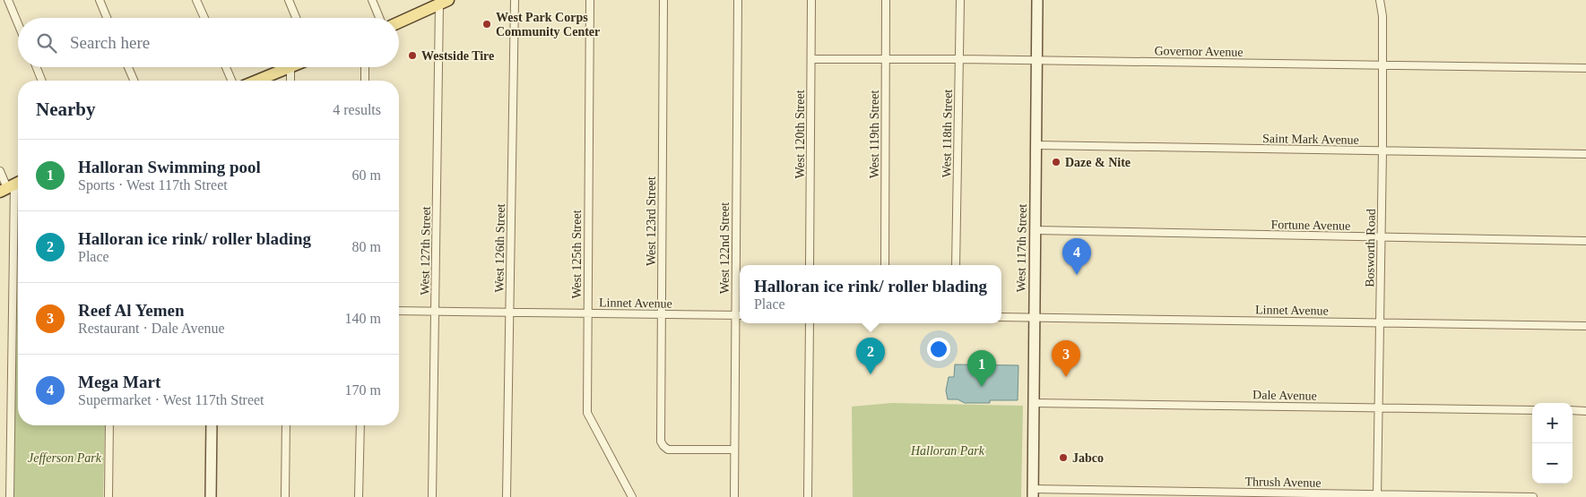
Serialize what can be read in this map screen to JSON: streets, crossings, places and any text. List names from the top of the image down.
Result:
{
  "streets": {
    "main road": ["West 117th Street"],
    "street": [
      "Governor Avenue",
      "West 118th Street",
      "West 120th Street",
      "West 119th Street",
      "Saint Mark Avenue",
      "West 123rd Street",
      "Fortune Avenue",
      "West 126th Street",
      "West 122nd Street",
      "Bosworth Road",
      "West 127th Street",
      "West 125th Street",
      "Linnet Avenue",
      "Dale Avenue",
      "Thrush Avenue"
    ]
  },
  "crossings": [
    ["Governor Avenue", "West 118th Street"],
    ["Governor Avenue", "West 120th Street"],
    ["Governor Avenue", "West 119th Street"],
    ["Governor Avenue", "West 117th Street"],
    ["Governor Avenue", "Bosworth Road"],
    ["Saint Mark Avenue", "West 117th Street"],
    ["Saint Mark Avenue", "Bosworth Road"],
    ["West 123rd Street", "West 122nd Street"],
    ["West 123rd Street", "Linnet Avenue"],
    ["Fortune Avenue", "West 117th Street"],
    ["Fortune Avenue", "Bosworth Road"],
    ["West 126th Street", "Linnet Avenue"],
    ["West 122nd Street", "Linnet Avenue"],
    ["West 117th Street", "Linnet Avenue"],
    ["West 117th Street", "Dale Avenue"],
    ["West 117th Street", "Thrush Avenue"],
    ["Bosworth Road", "Linnet Avenue"],
    ["Bosworth Road", "Dale Avenue"],
    ["Bosworth Road", "Thrush Avenue"],
    ["West 127th Street", "Linnet Avenue"],
    ["West 125th Street", "Linnet Avenue"]
  ],
  "parks": ["Halloran Park", "Jefferson Park"],
  "places": [
    "West Park Corps Community Center",
    "Westside Tire",
    "Daze & Nite",
    "Jabco"
  ],
  "page": {
    "search": "Search here",
    "heading": ["Nearby", "4 results"],
    "list": [
      {
        "mark": "1",
        "name": "Halloran Swimming pool",
        "note": "Sports · West 117th Street",
        "value": "60 m"
      },
      {
        "mark": "2",
        "name": "Halloran ice rink/ roller blading",
        "note": "Place",
        "value": "80 m"
      },
      {
        "mark": "3",
        "name": "Reef Al Yemen",
        "note": "Restaurant · Dale Avenue",
        "value": "140 m"
      },
      {
        "mark": "4",
        "name": "Mega Mart",
        "note": "Supermarket · West 117th Street",
        "value": "170 m"
      }
    ],
    "pins": [
      "4",
      "2",
      "3",
      "1"
    ],
    "popup": ["Halloran ice rink/ roller blading", "Place"],
    "map_buttons": ["+", "−"]
  }
}
